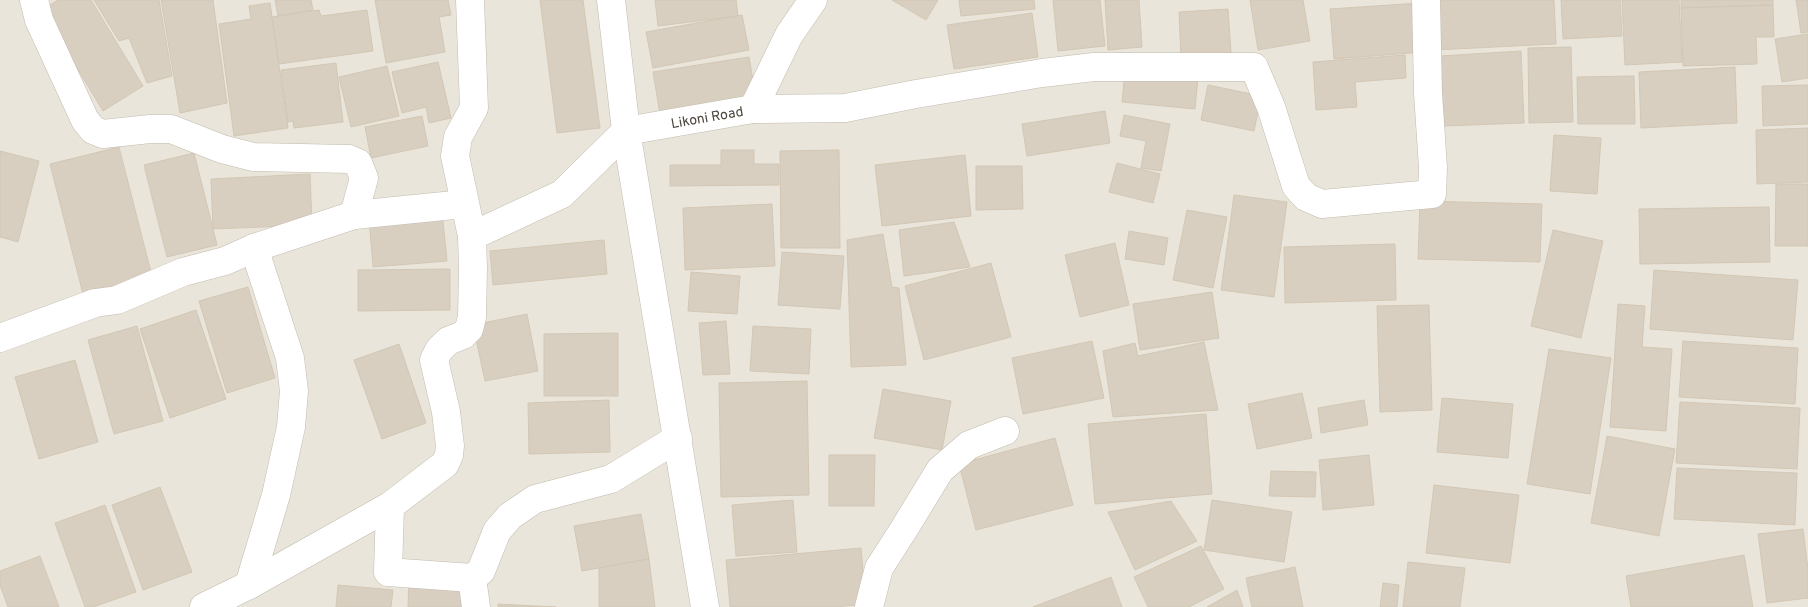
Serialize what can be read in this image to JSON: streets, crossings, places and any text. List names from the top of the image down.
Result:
{
  "streets": {
    "street": ["Likoni Road"]
  }
}
